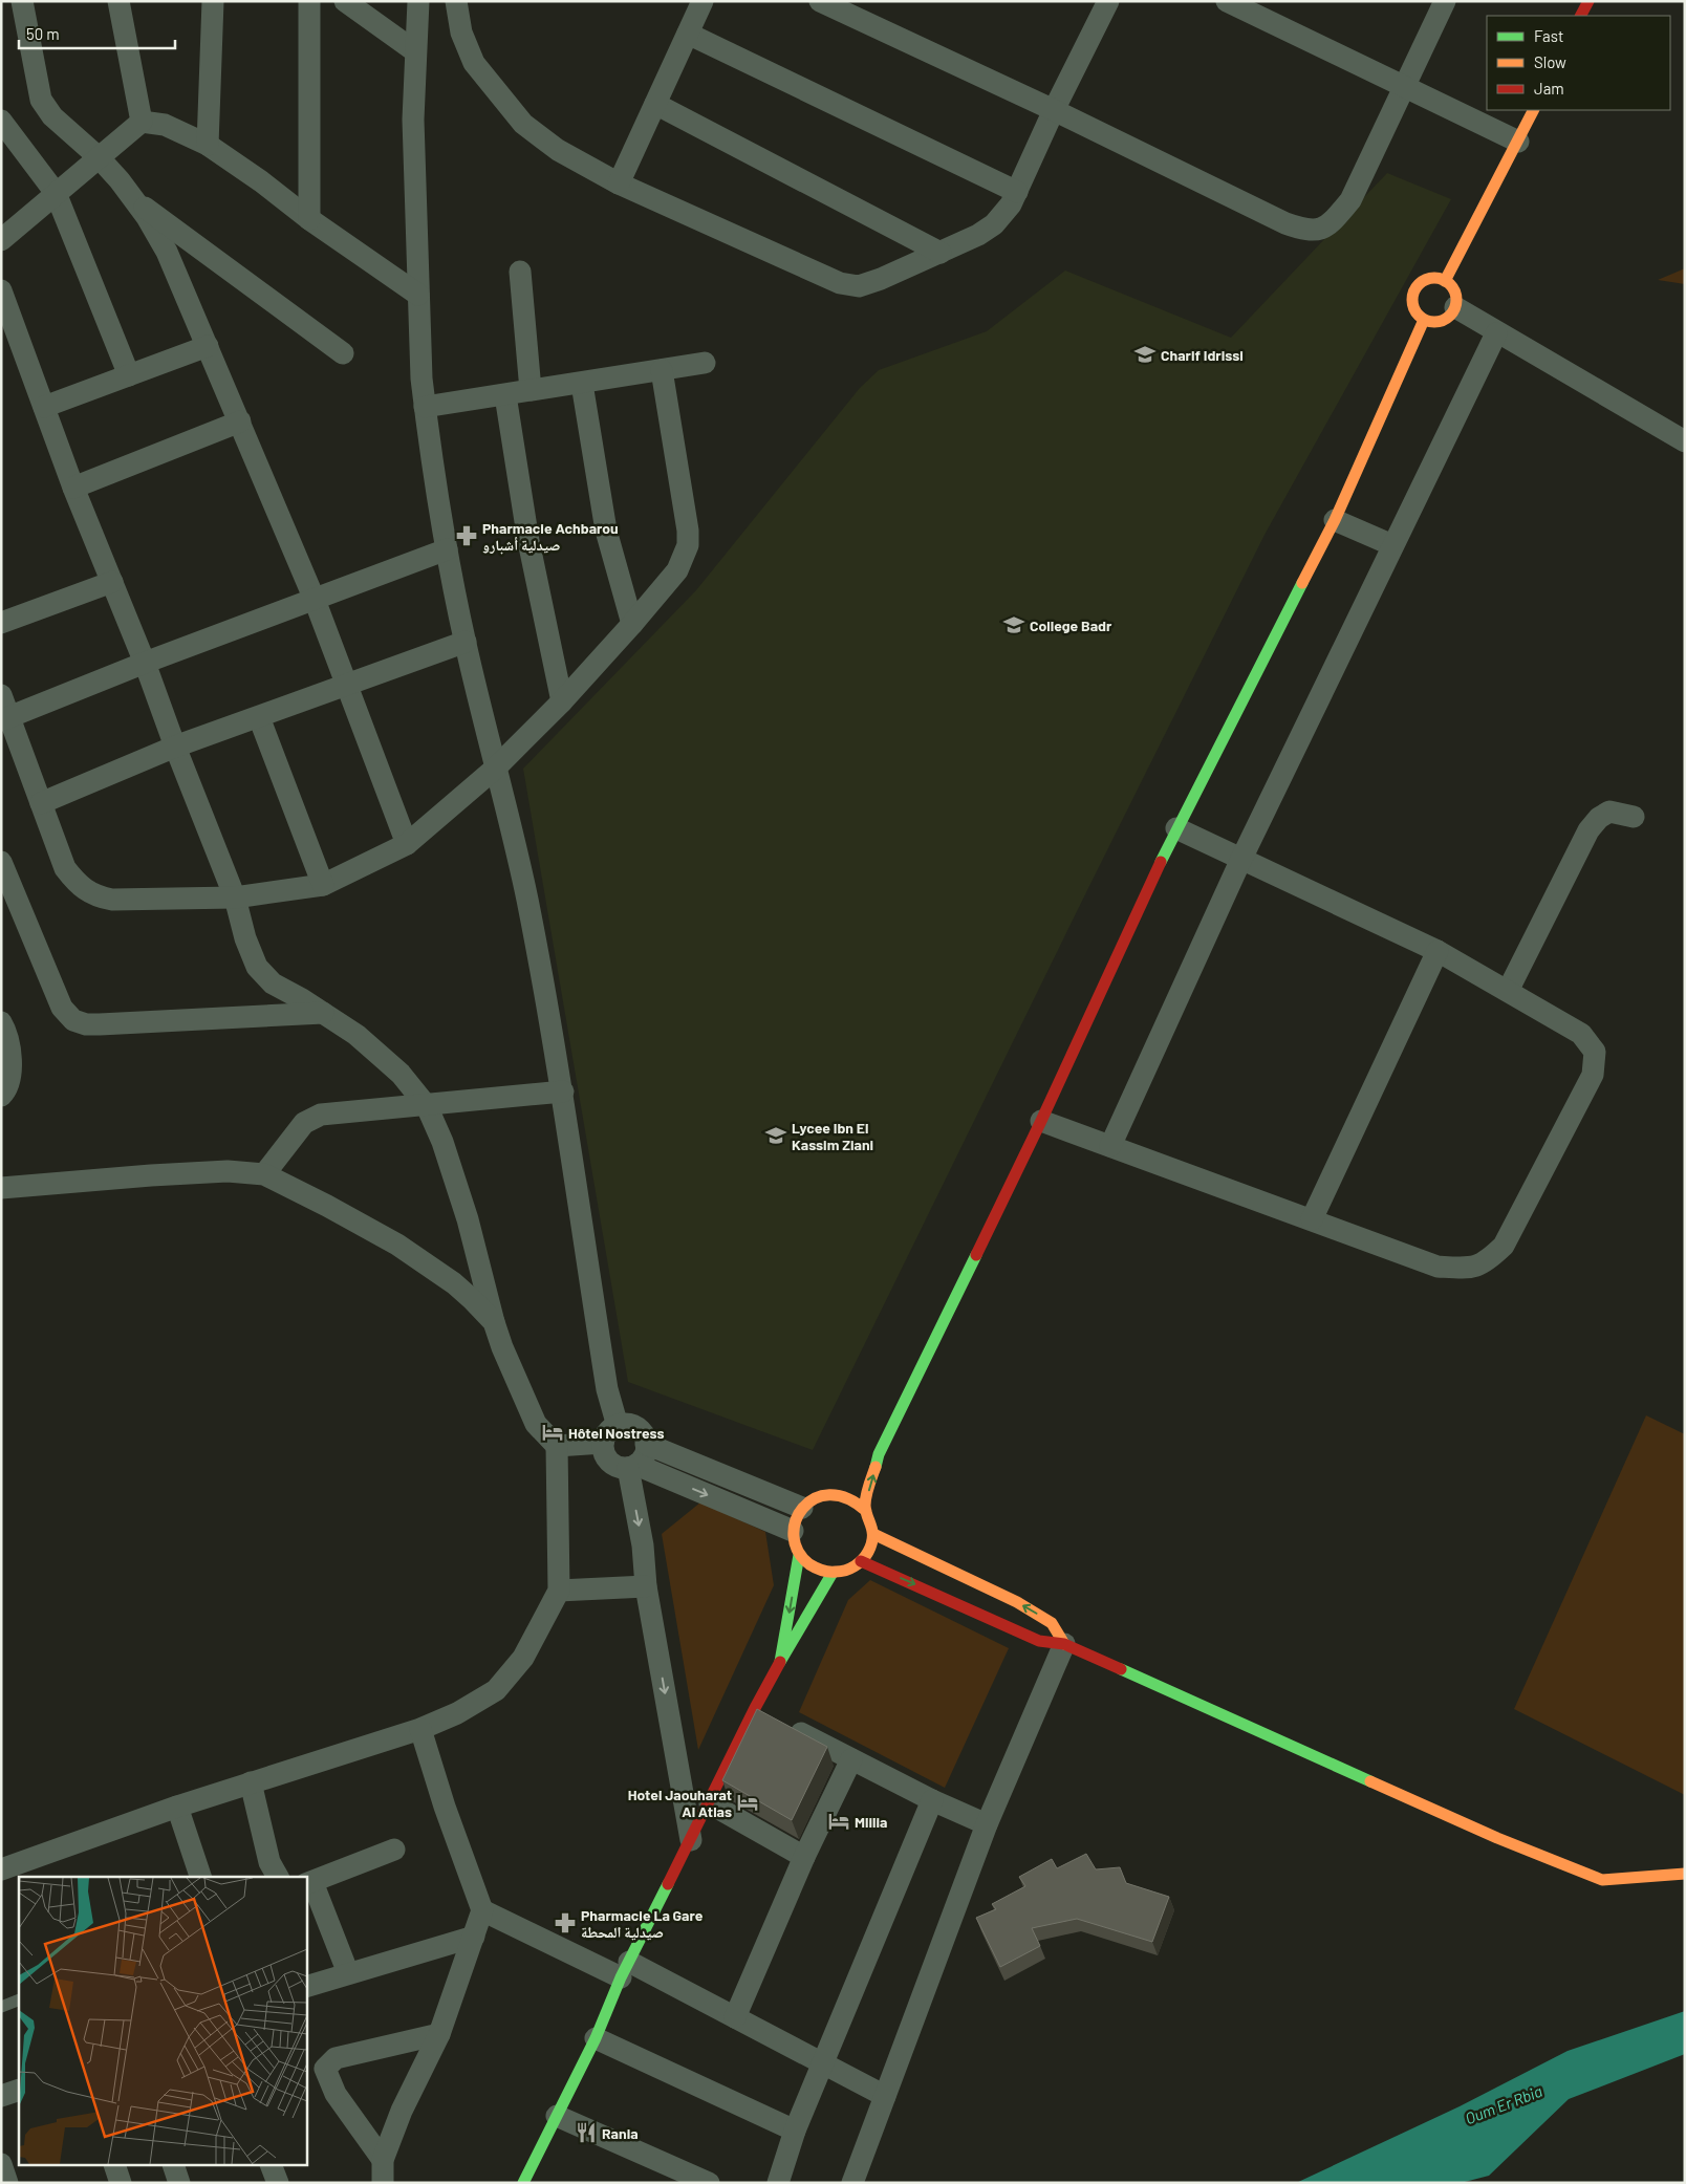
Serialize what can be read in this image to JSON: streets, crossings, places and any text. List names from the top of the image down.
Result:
{
  "water": ["Oum Er Rbia"],
  "places": {
    "school or university": ["Charif Idrissi", "College Badr", "Lycee Ibn El Kassim Ziani"],
    "pharmacy": ["Pharmacie Achbarou صيدلية أشبارو", "Pharmacie La Gare صيدلية المحطة"],
    "hotel": ["Hôtel Nostress", "Hotel Jaouharat Al Atlas", "Mlilia"],
    "restaurant": ["Rania"]
  },
  "legend": ["Fast", "Slow", "Jam"],
  "scale_bar": "50 m"
}
